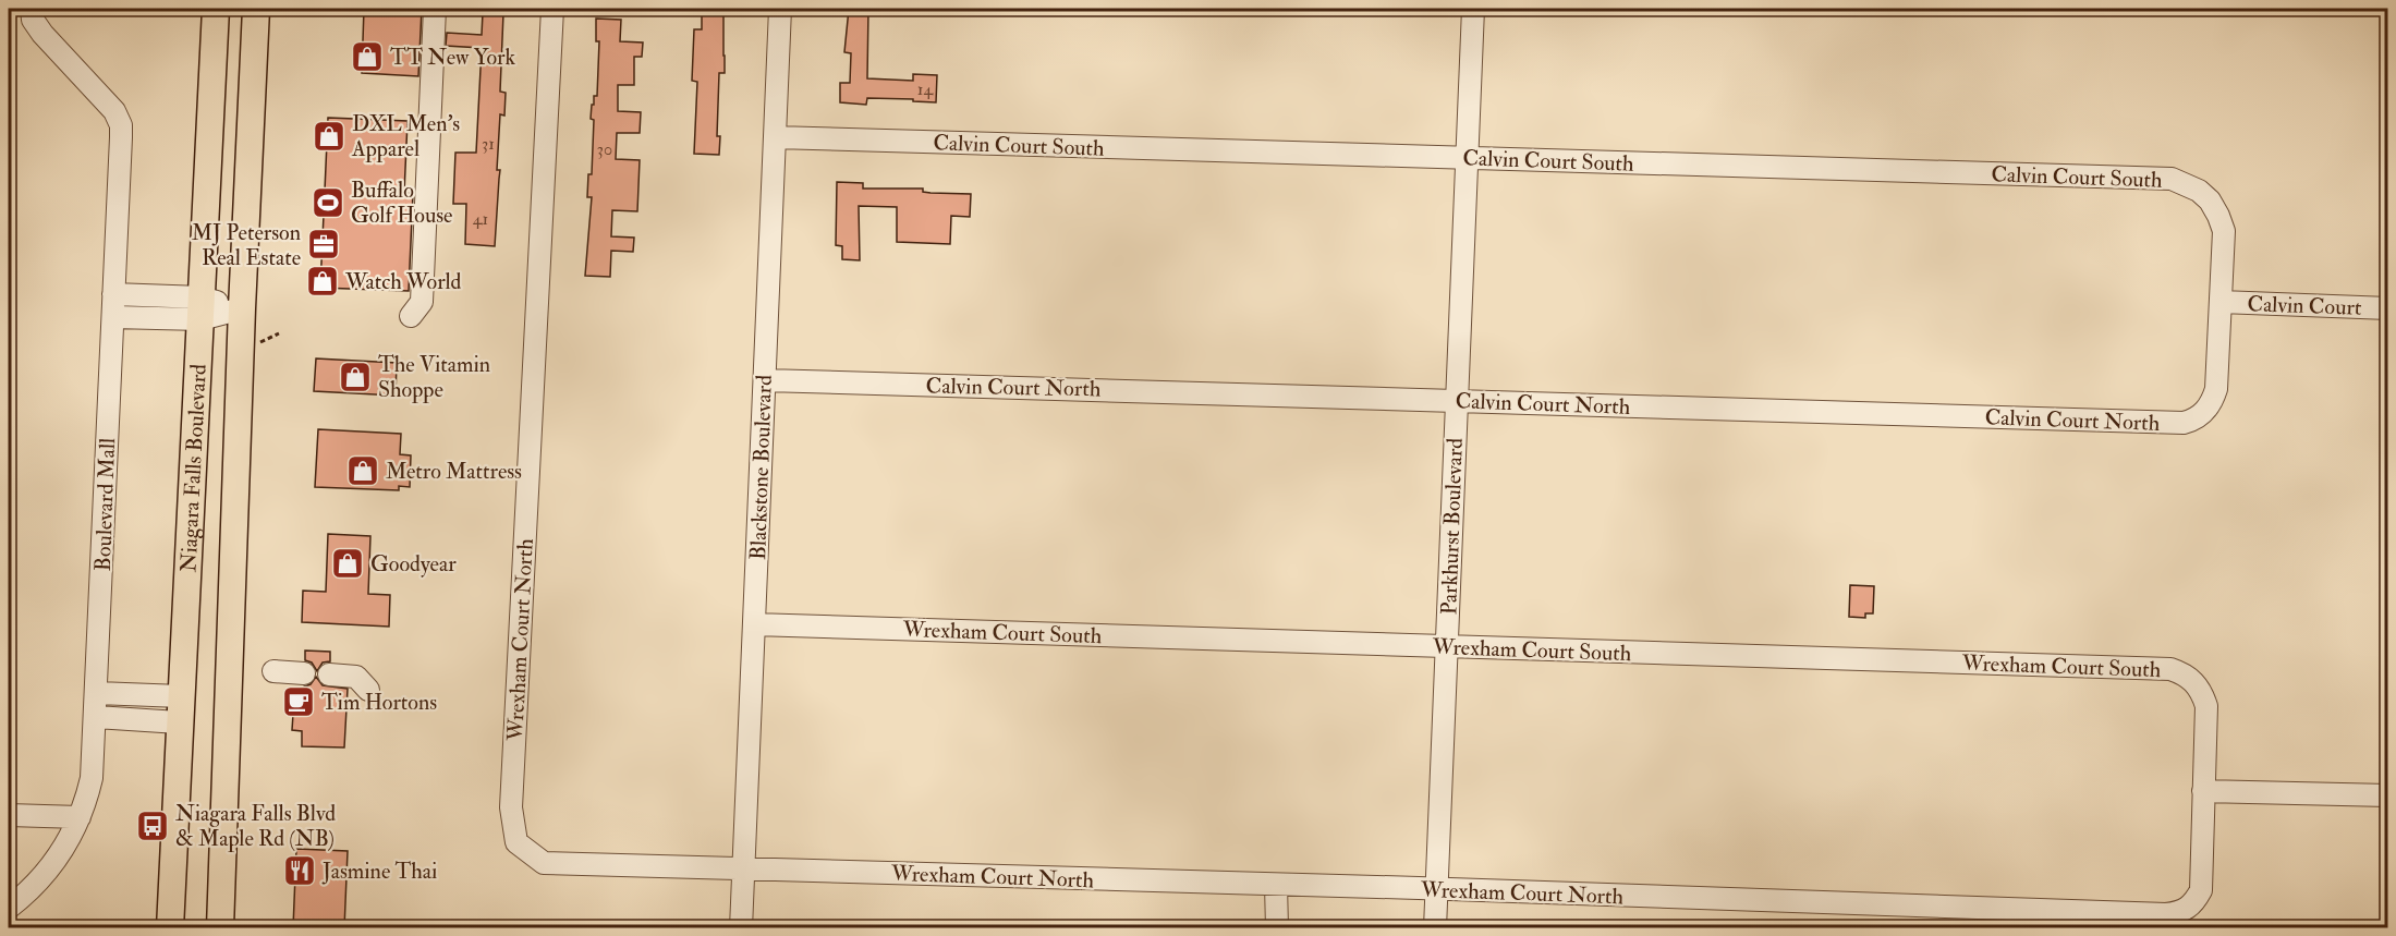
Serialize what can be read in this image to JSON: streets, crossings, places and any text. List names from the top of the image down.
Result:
{
  "streets": {
    "main road": ["Niagara Falls Boulevard"],
    "street": [
      "Calvin Court South",
      "Calvin Court",
      "Calvin Court North",
      "Blackstone Boulevard",
      "Boulevard Mall",
      "Parkhurst Boulevard",
      "Wrexham Court South",
      "Wrexham Court North"
    ]
  },
  "crossings": [
    ["Calvin Court South", "Calvin Court"],
    ["Calvin Court South", "Calvin Court North"],
    ["Calvin Court South", "Blackstone Boulevard"],
    ["Calvin Court South", "Parkhurst Boulevard"],
    ["Calvin Court", "Calvin Court North"],
    ["Calvin Court North", "Blackstone Boulevard"],
    ["Calvin Court North", "Parkhurst Boulevard"],
    ["Blackstone Boulevard", "Wrexham Court South"],
    ["Blackstone Boulevard", "Wrexham Court North"],
    ["Parkhurst Boulevard", "Wrexham Court South"],
    ["Parkhurst Boulevard", "Wrexham Court North"],
    ["Wrexham Court South", "Wrexham Court North"]
  ],
  "places": {
    "shop": [
      "TT New York",
      "DXL Men's Apparel",
      "Watch World",
      "The Vitamin Shoppe",
      "Metro Mattress",
      "Goodyear"
    ],
    "sports": ["Buffalo Golf House"],
    "office": ["MJ Peterson Real Estate"],
    "cafe": ["Tim Hortons"],
    "bus stop": ["Niagara Falls Blvd & Maple Rd (NB)"],
    "restaurant": ["Jasmine Thai"]
  },
  "house_numbers": [
    "14",
    "31",
    "30",
    "41"
  ]
}
